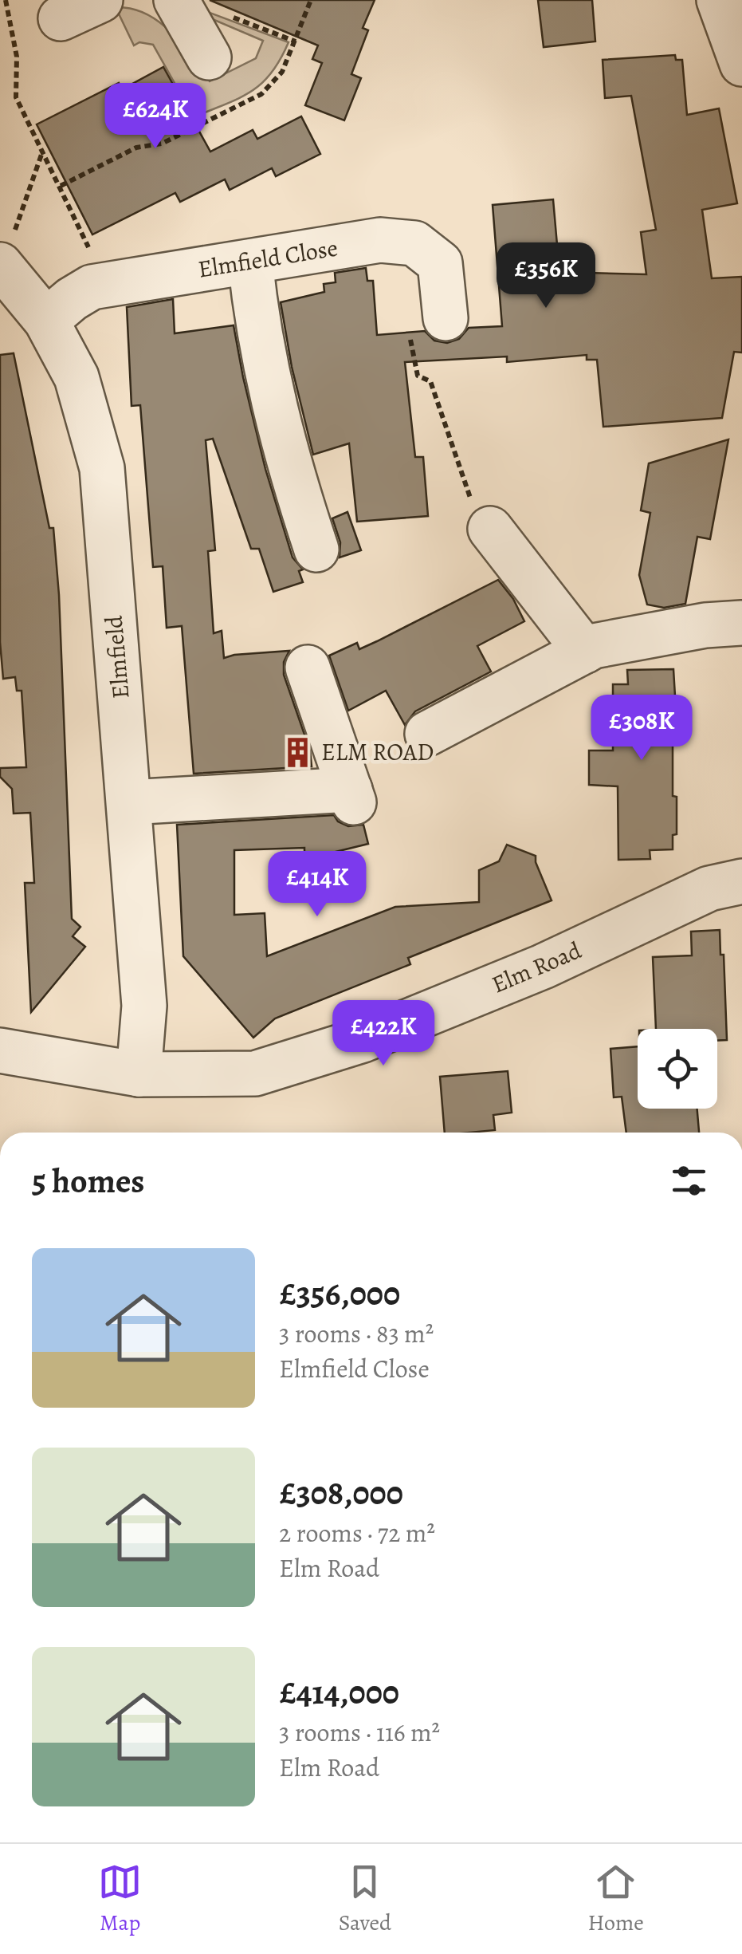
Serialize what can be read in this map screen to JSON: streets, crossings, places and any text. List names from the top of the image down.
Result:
{
  "streets": {
    "street": ["Elmfield Close", "Elmfield", "Elm Road"]
  },
  "crossings": [
    ["Elmfield Close", "Elmfield"],
    ["Elmfield", "Elm Road"]
  ],
  "places": {
    "building": ["ELM ROAD"]
  },
  "page": {
    "price": [
      "£624K",
      "£356K",
      "£308K",
      "£414K",
      "£422K"
    ],
    "heading": "5 homes",
    "list": [
      {
        "name": "£356,000",
        "note": "3 rooms · 83 m² · Elmfield Close"
      },
      {
        "name": "£308,000",
        "note": "2 rooms · 72 m² · Elm Road"
      },
      {
        "name": "£414,000",
        "note": "3 rooms · 116 m² · Elm Road"
      }
    ],
    "tabs": ["Map", "Saved", "Home"]
  }
}
